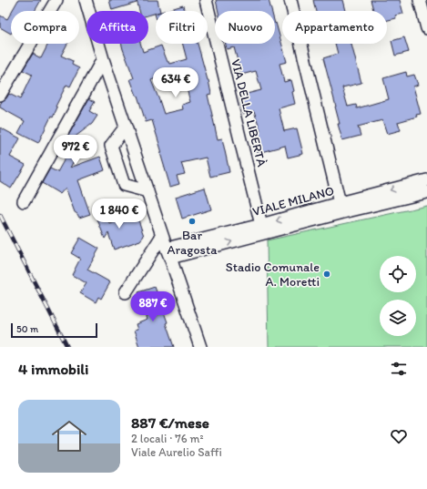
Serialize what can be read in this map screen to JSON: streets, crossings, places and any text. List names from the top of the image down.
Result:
{
  "streets": {
    "street": ["VIA DELLA LIBERTÀ", "VIALE MILANO"]
  },
  "crossings": [
    ["VIA DELLA LIBERTÀ", "VIALE MILANO"]
  ],
  "places": ["Bar Aragosta", "Stadio Comunale A. Moretti"],
  "scale_bar": "50 m",
  "page": {
    "chip": [
      "Compra",
      "Affitta",
      "Filtri",
      "Nuovo",
      "Appartamento"
    ],
    "price": [
      "634 €",
      "972 €",
      "1 840 €",
      "887 €"
    ],
    "scale": "50 m",
    "heading": "4 immobili",
    "list": [
      {
        "name": "887 €/mese",
        "note": "2 locali · 76 m² · Viale Aurelio Saffi"
      }
    ]
  }
}
